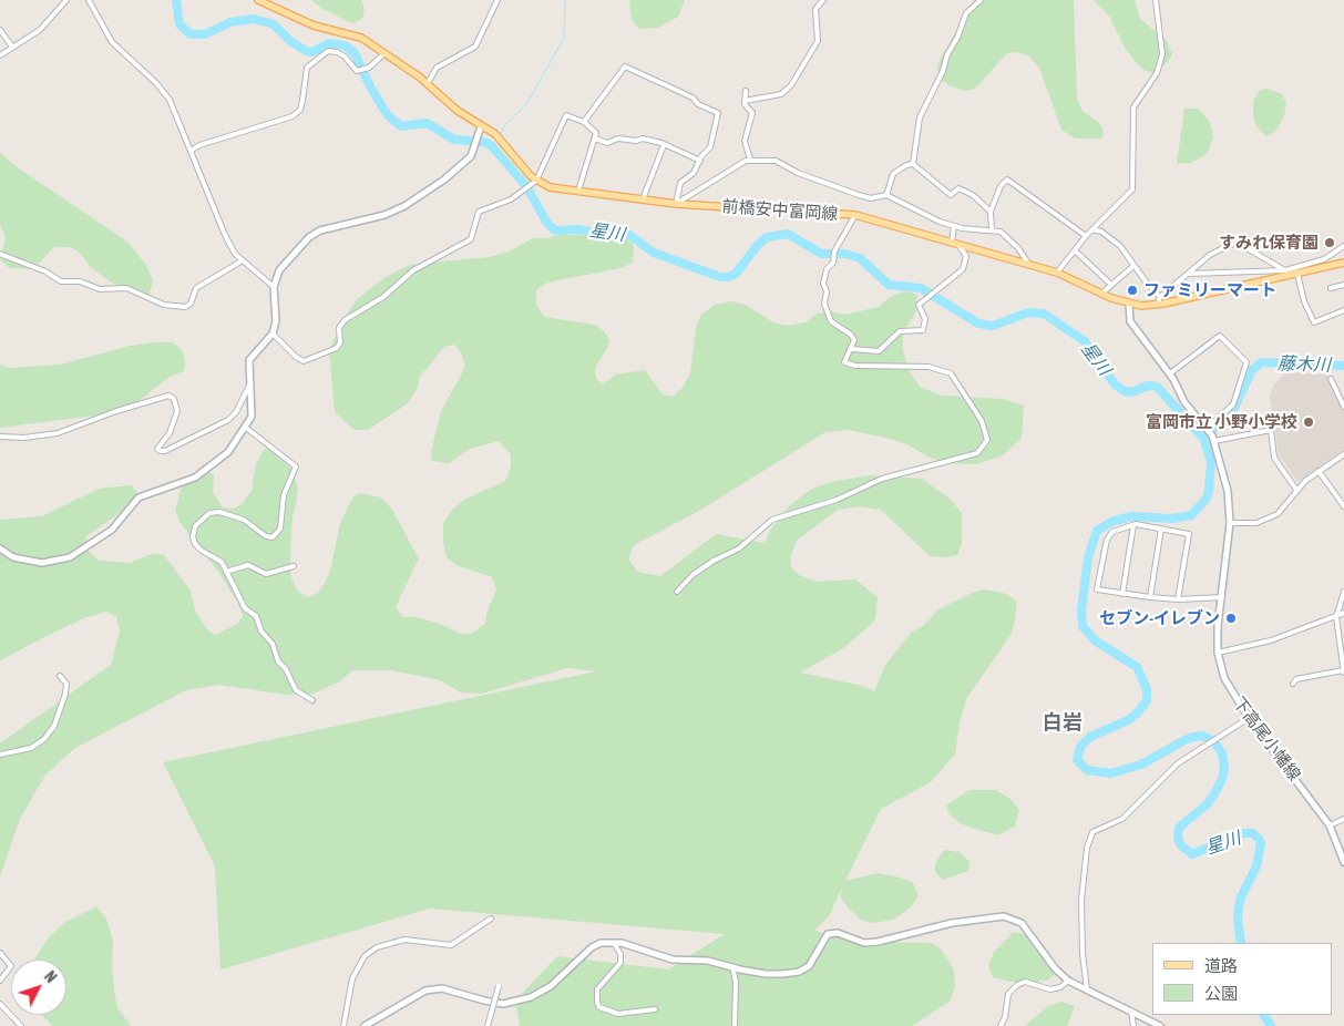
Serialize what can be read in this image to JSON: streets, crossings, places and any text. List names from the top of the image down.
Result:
{
  "streets": {
    "main road": ["前橋安中富岡線"],
    "street": ["下高尾小幡線"]
  },
  "crossings": [
    ["前橋安中富岡線", "下高尾小幡線"]
  ],
  "districts": ["白岩"],
  "water": ["星川", "藤木川"],
  "places": [
    "すみれ保育園",
    "ファミリーマート",
    "富岡市立 小野小学校",
    "セブン-イレブン"
  ],
  "legend": ["道路", "公園"],
  "north": "top right"
}
